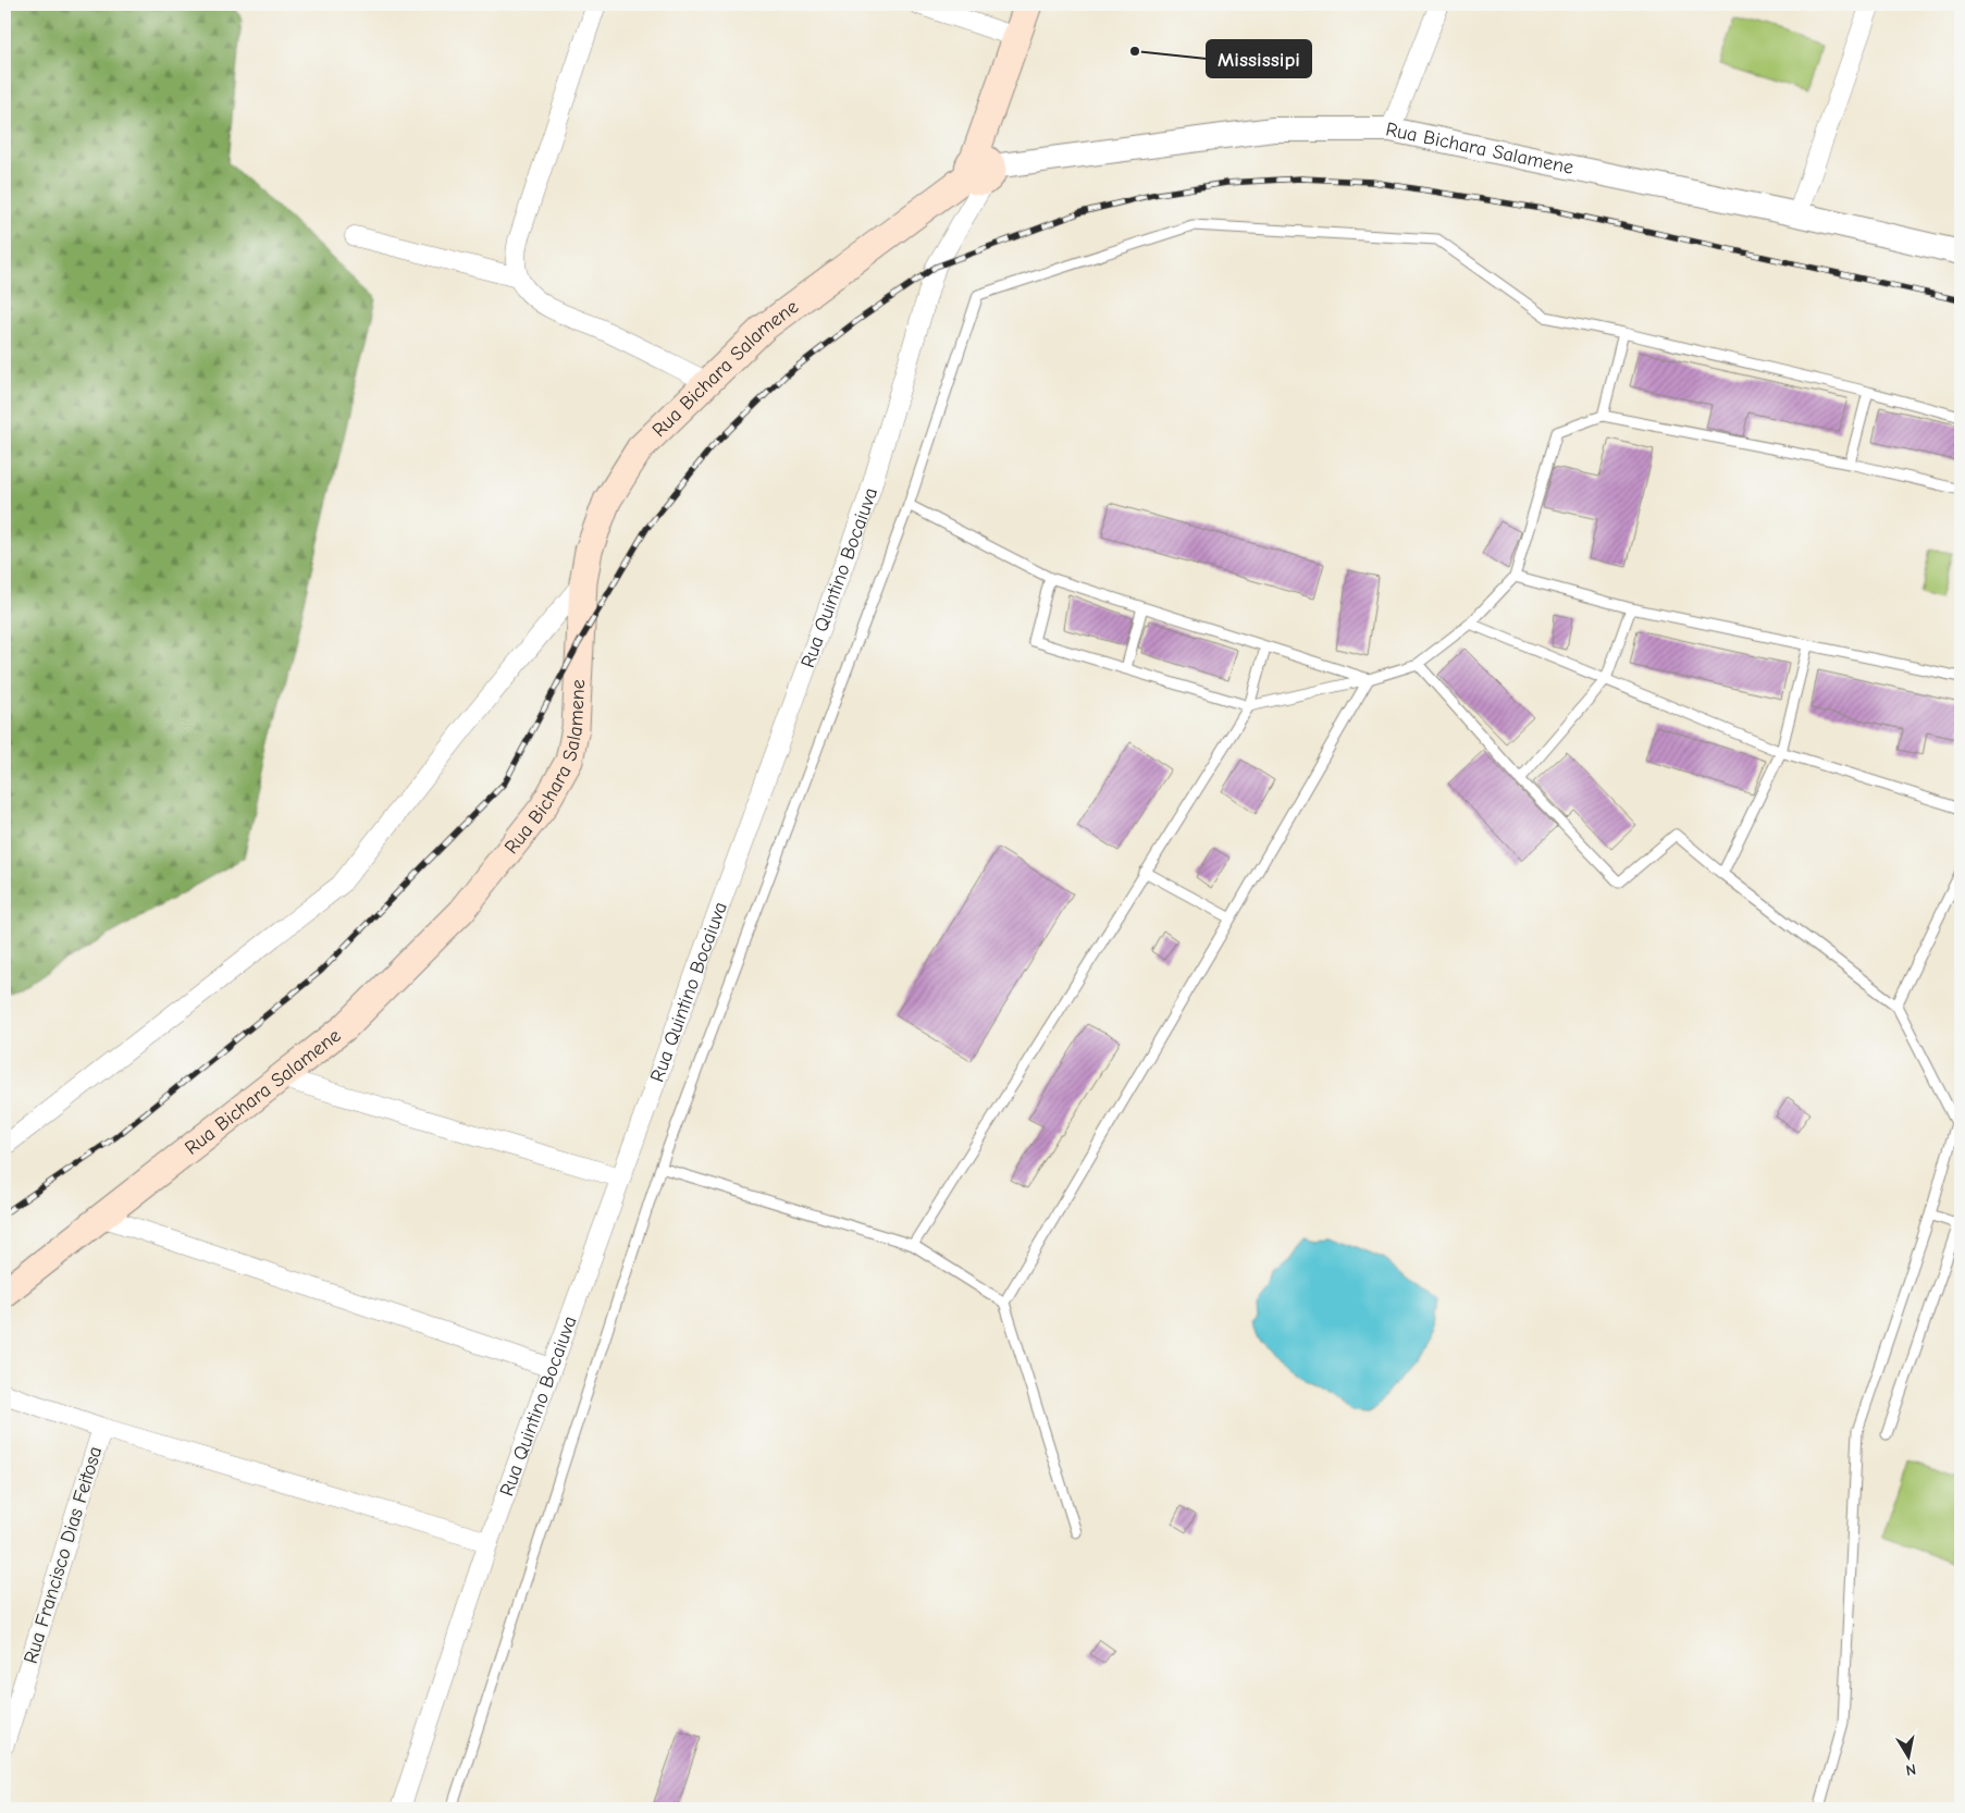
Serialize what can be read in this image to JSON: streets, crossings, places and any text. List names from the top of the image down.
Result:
{
  "streets": {
    "main road": ["Rua Bichara Salamene", "Rua Quintino Bocaiuva"],
    "street": ["Rua Francisco Dias Feitosa"]
  },
  "crossings": [
    ["Rua Bichara Salamene", "Rua Quintino Bocaiuva"]
  ],
  "places": ["Mississipi"],
  "north": "bottom"
}
